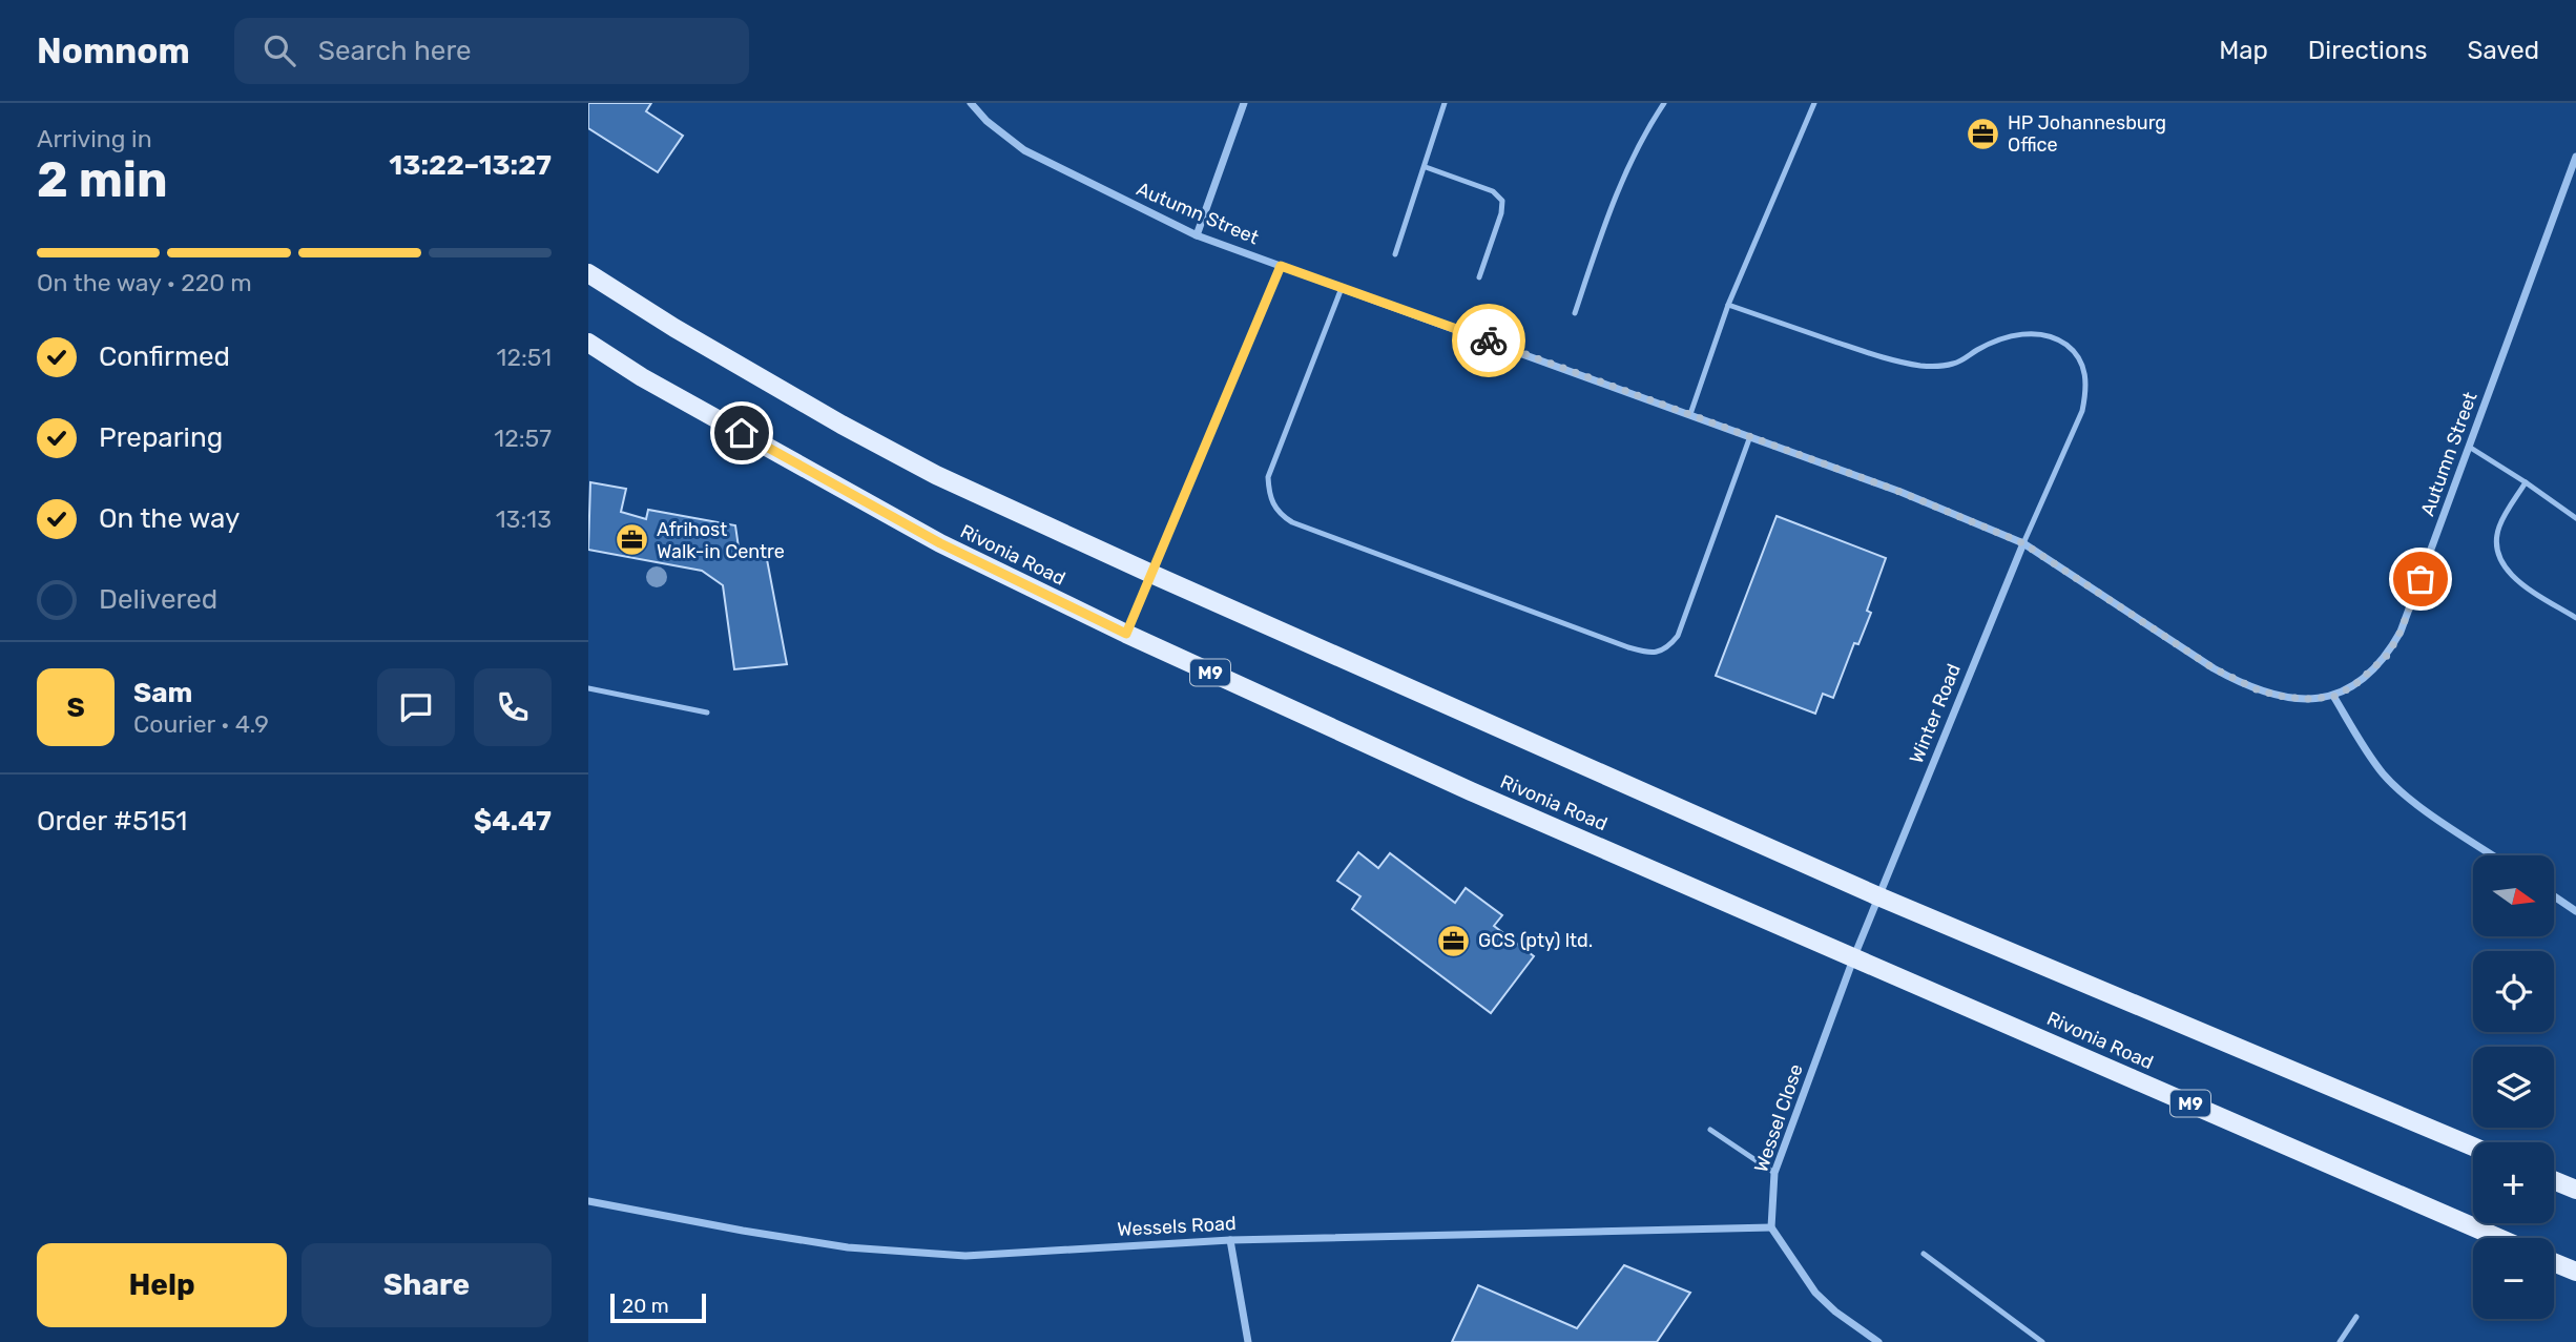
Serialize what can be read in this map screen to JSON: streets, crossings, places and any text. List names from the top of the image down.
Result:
{
  "streets": {
    "main road": ["Rivonia Road", "M9"],
    "street": [
      "Autumn Street",
      "Winter Road",
      "Wessel Close",
      "Wessels Road"
    ]
  },
  "crossings": [
    ["Autumn Street", "Winter Road"],
    ["Rivonia Road", "Winter Road"],
    ["Rivonia Road", "Wessel Close"],
    ["Winter Road", "Wessel Close"],
    ["Wessel Close", "Wessels Road"]
  ],
  "places": {
    "office": ["HP Johannesburg Office", "Afrihost Walk-in Centre", "GCS (pty) ltd."]
  },
  "scale_bar": "20 m",
  "north": "right",
  "page": {
    "header": "Nomnom",
    "search": "Search here",
    "nav": ["Map", "Directions", "Saved"],
    "heading": ["2 min", "Arriving in", "13:22–13:27"],
    "panel": [
      "Sam",
      "Courier · 4.9",
      "Order #5151",
      "$4.47"
    ],
    "bar": "On the way · 220 m",
    "list": [
      ["Confirmed", "12:51"],
      ["Preparing", "12:57"],
      ["On the way", "13:13"],
      "Delivered"
    ],
    "round": "S",
    "map_buttons": ["+", "−"],
    "buttons": ["Help", "Share"],
    "scale": "20 m"
  }
}
